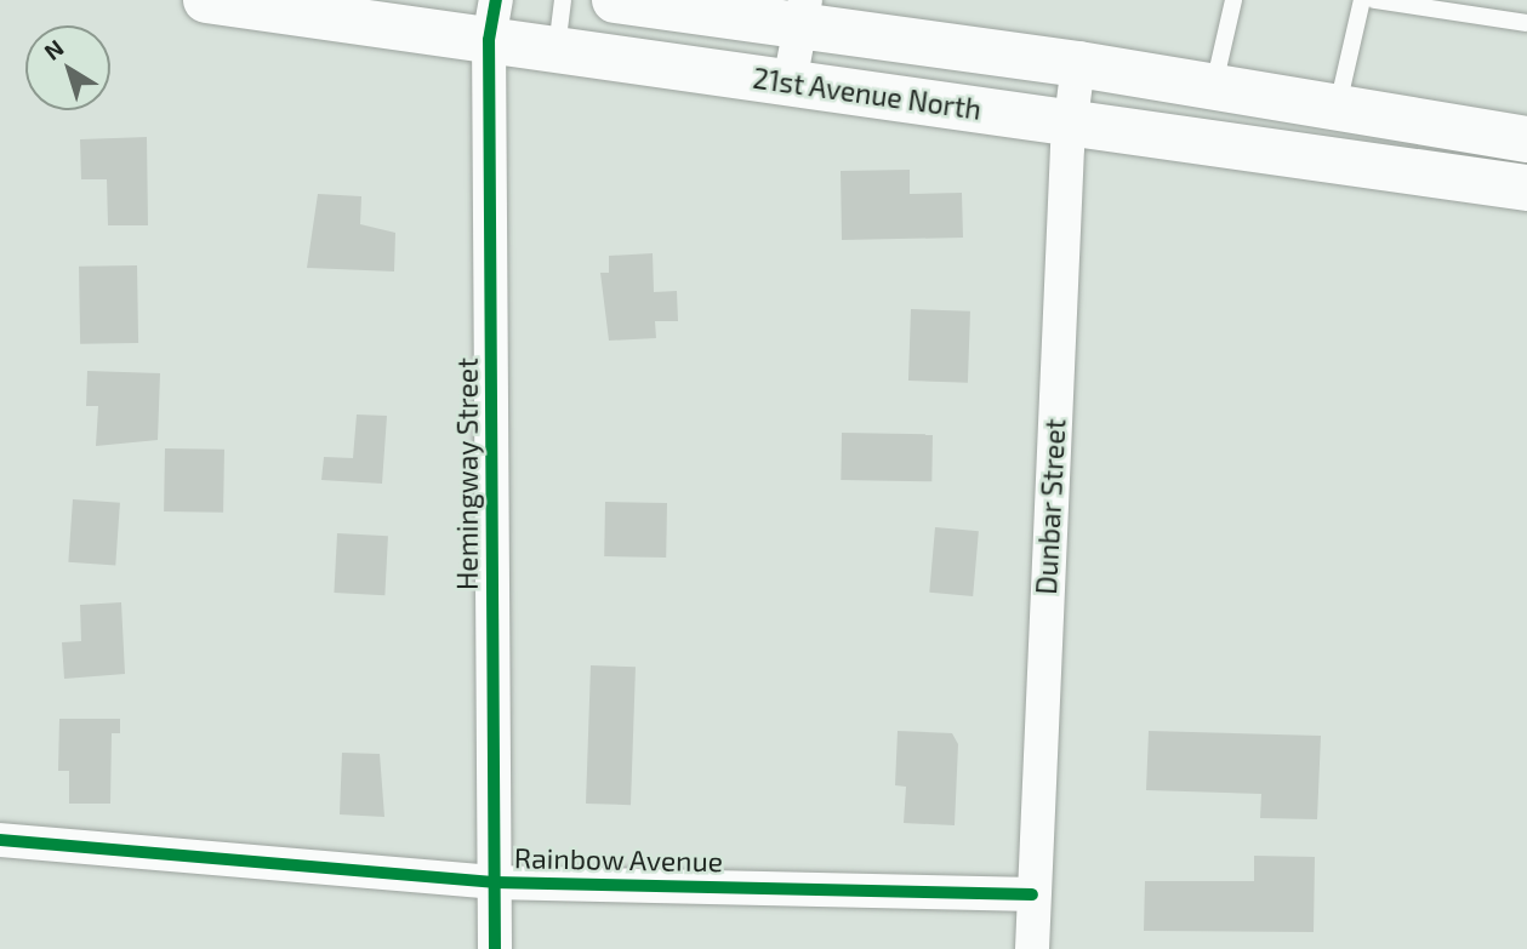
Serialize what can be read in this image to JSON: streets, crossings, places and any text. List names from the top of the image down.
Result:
{
  "streets": {
    "main road": ["21st Avenue North"],
    "street": ["Hemingway Street", "Dunbar Street", "Rainbow Avenue"]
  },
  "crossings": [
    ["21st Avenue North", "Hemingway Street"],
    ["21st Avenue North", "Dunbar Street"],
    ["Hemingway Street", "Rainbow Avenue"],
    ["Dunbar Street", "Rainbow Avenue"]
  ],
  "north": "top left"
}
